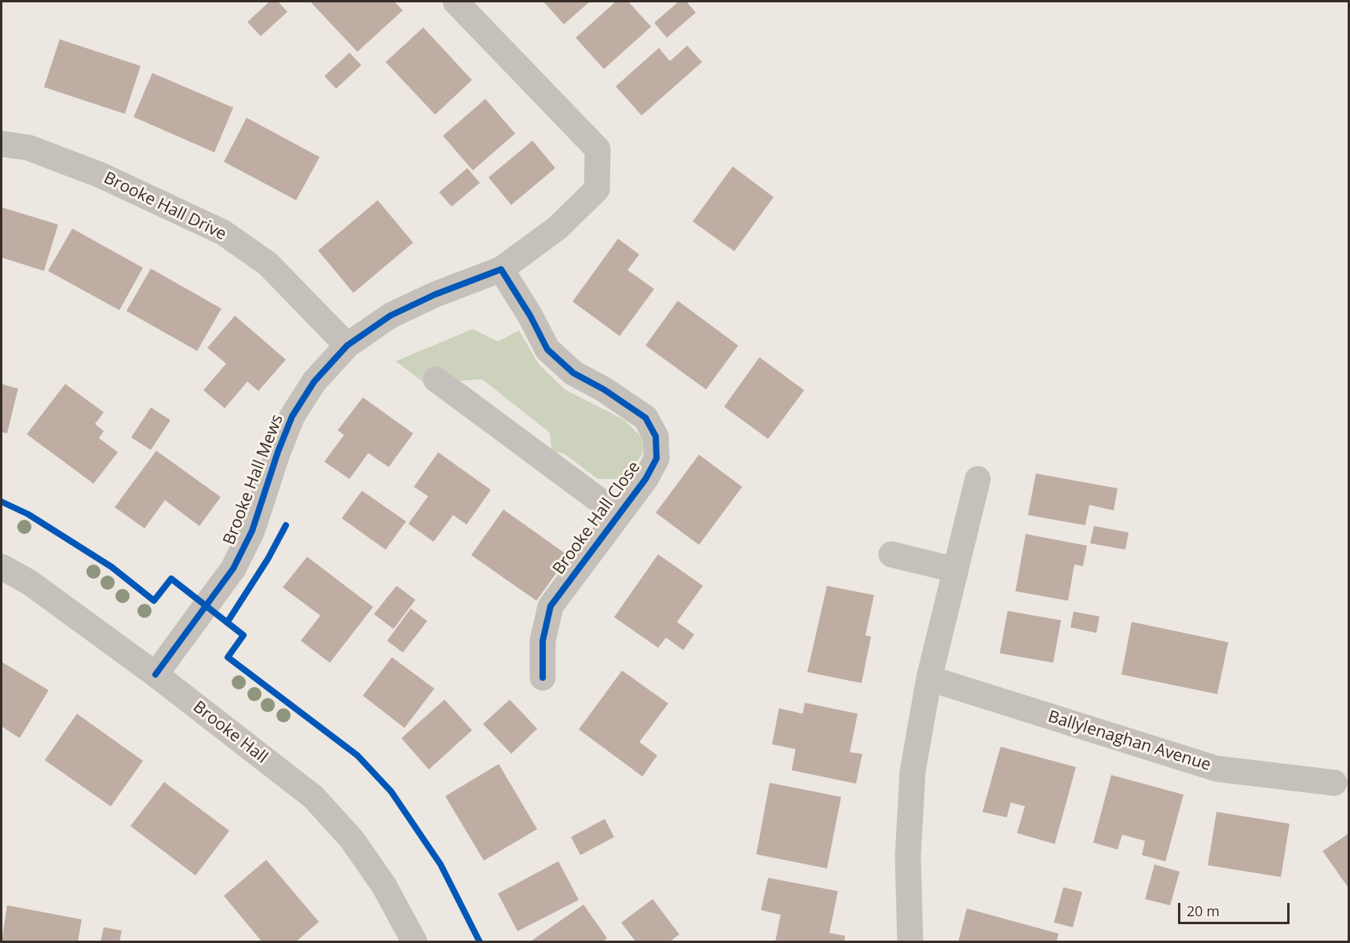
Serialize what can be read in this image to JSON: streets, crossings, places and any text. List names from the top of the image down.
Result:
{
  "streets": {
    "street": [
      "Brooke Hall Drive",
      "Brooke Hall Mews",
      "Brooke Hall Close",
      "Brooke Hall",
      "Ballylenaghan Avenue"
    ]
  },
  "crossings": [
    ["Brooke Hall Drive", "Brooke Hall Mews"],
    ["Brooke Hall Mews", "Brooke Hall Close"],
    ["Brooke Hall Mews", "Brooke Hall"]
  ],
  "scale_bar": "20 m"
}
